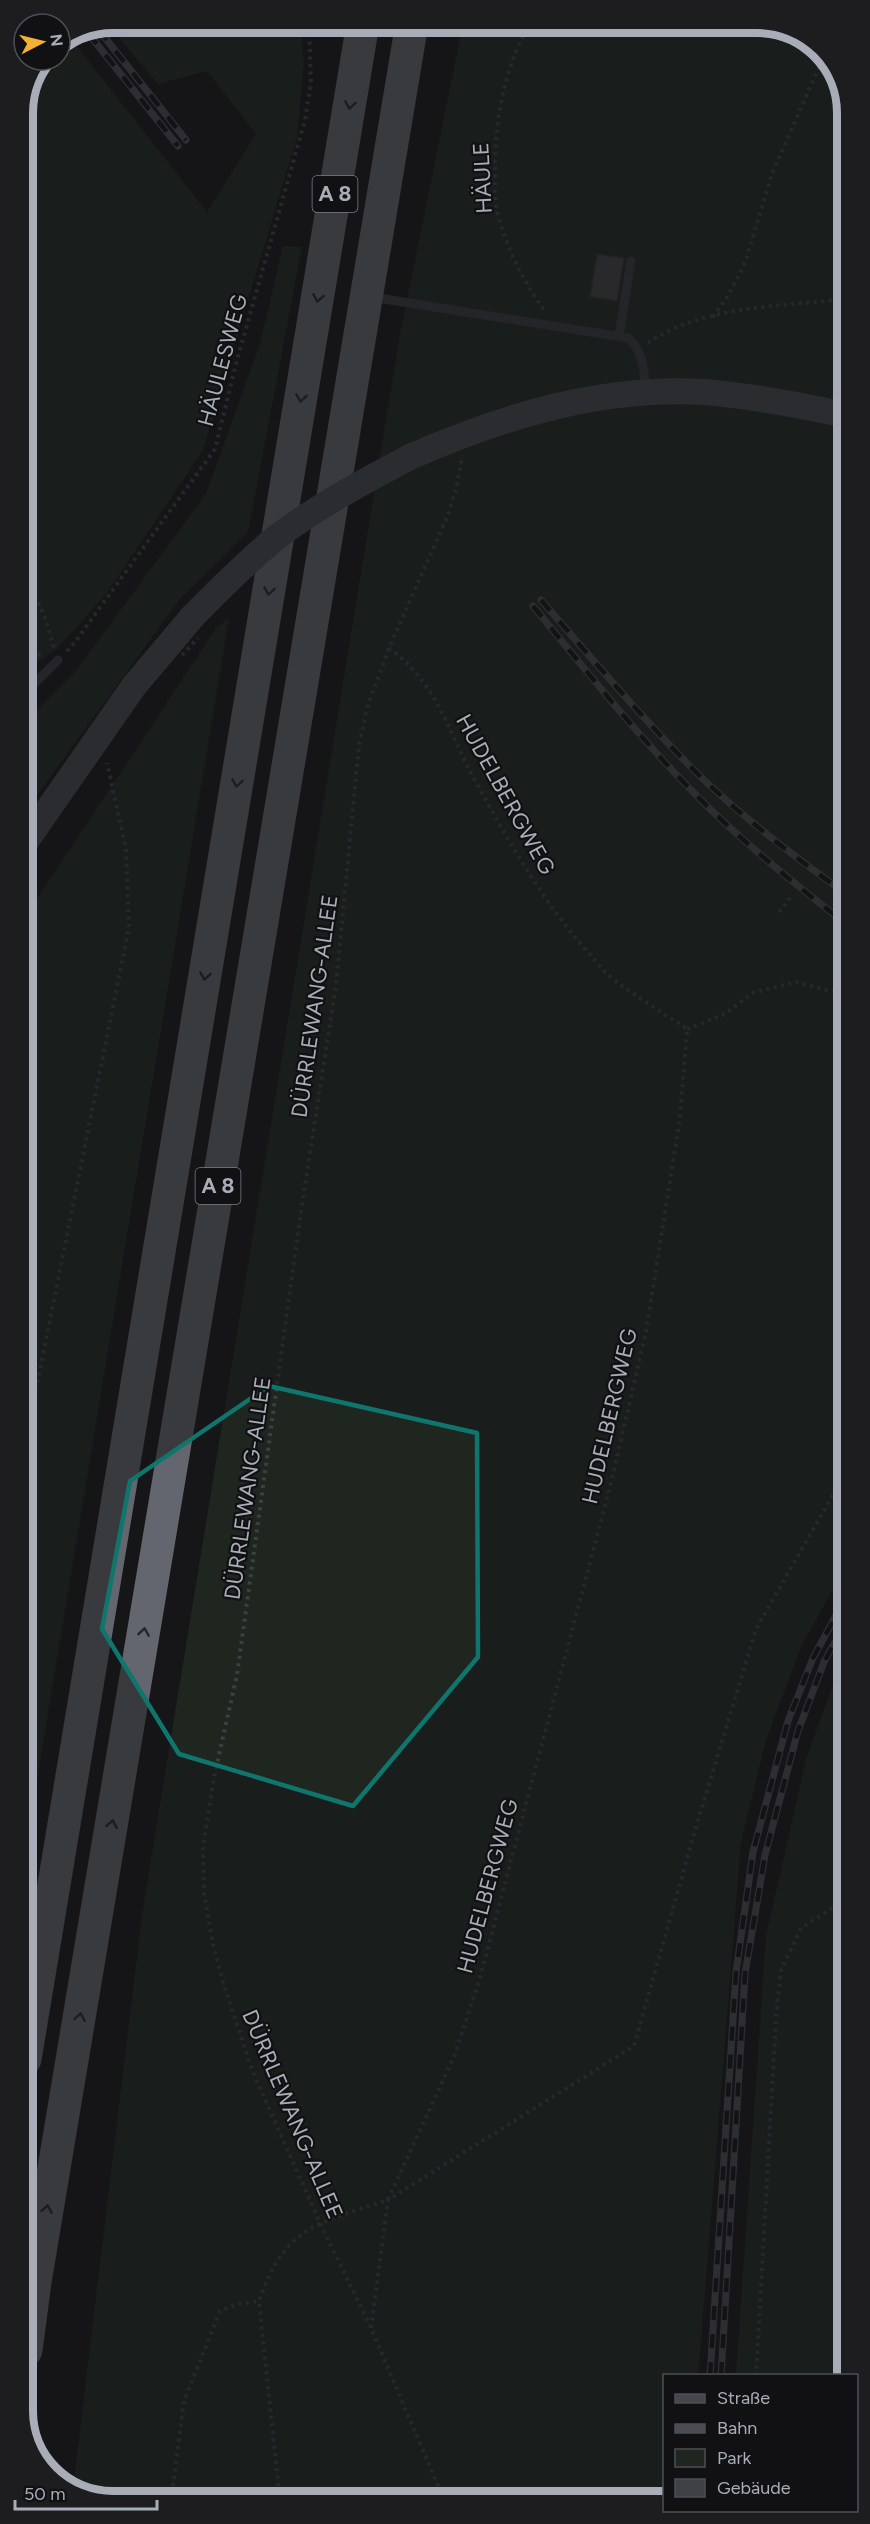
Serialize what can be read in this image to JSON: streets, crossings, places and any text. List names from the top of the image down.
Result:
{
  "streets": {
    "highway": ["A 8"],
    "path": [
      "HÄULE",
      "HÄULESWEG",
      "HUDELBERGWEG",
      "DÜRRLEWANG-ALLEE"
    ]
  },
  "crossings": [
    ["HUDELBERGWEG", "DÜRRLEWANG-ALLEE"]
  ],
  "legend": [
    "Straße",
    "Bahn",
    "Park",
    "Gebäude"
  ],
  "scale_bar": "50 m",
  "north": "right"
}
